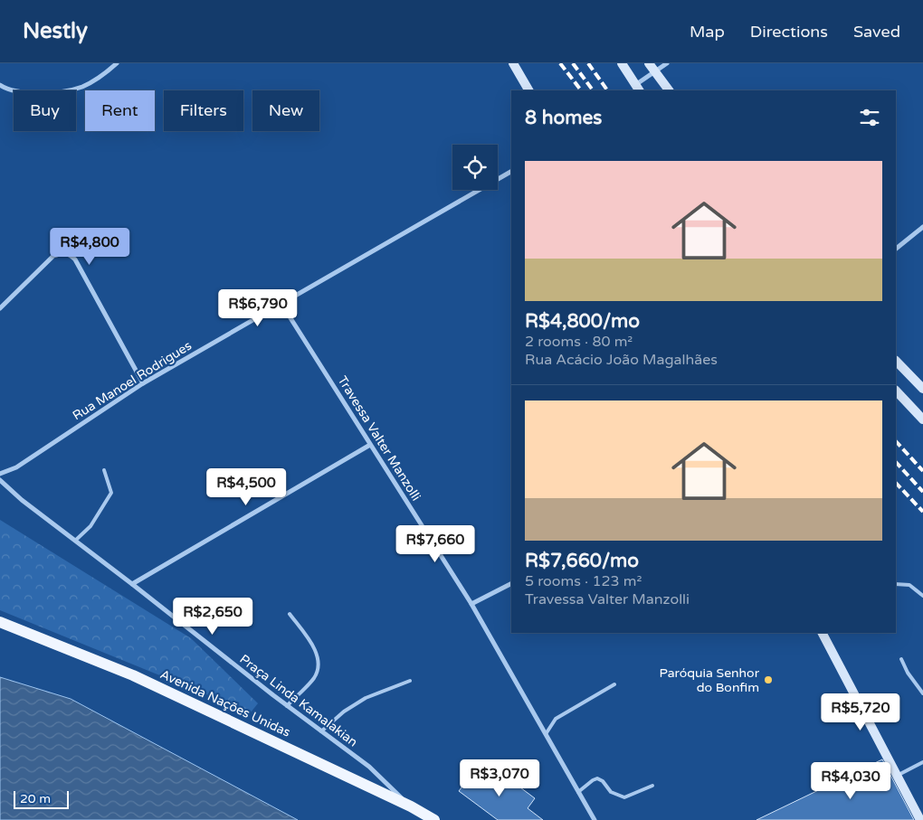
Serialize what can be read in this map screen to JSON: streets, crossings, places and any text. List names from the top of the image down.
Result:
{
  "streets": {
    "main road": ["Avenida Nações Unidas"],
    "street": ["Rua Manoel Rodrigues", "Travessa Valter Manzolli", "Praça Linda Kamalakian"]
  },
  "crossings": [
    ["Rua Manoel Rodrigues", "Travessa Valter Manzolli"],
    ["Praça Linda Kamalakian", "Avenida Nações Unidas"]
  ],
  "places": ["Paróquia Senhor do Bonfim"],
  "scale_bar": "20 m",
  "page": {
    "header": "Nestly",
    "nav": ["Map", "Directions", "Saved"],
    "chip": [
      "Buy",
      "Rent",
      "Filters",
      "New"
    ],
    "heading": "8 homes",
    "list": [
      {
        "name": "R$4,800/mo",
        "note": "2 rooms · 80 m² · Rua Acácio João Magalhães"
      },
      {
        "name": "R$7,660/mo",
        "note": "5 rooms · 123 m² · Travessa Valter Manzolli"
      }
    ],
    "price": [
      "R$4,800",
      "R$6,790",
      "R$4,500",
      "R$7,660",
      "R$2,650",
      "R$5,720",
      "R$3,070",
      "R$4,030"
    ],
    "scale": "20 m"
  }
}
